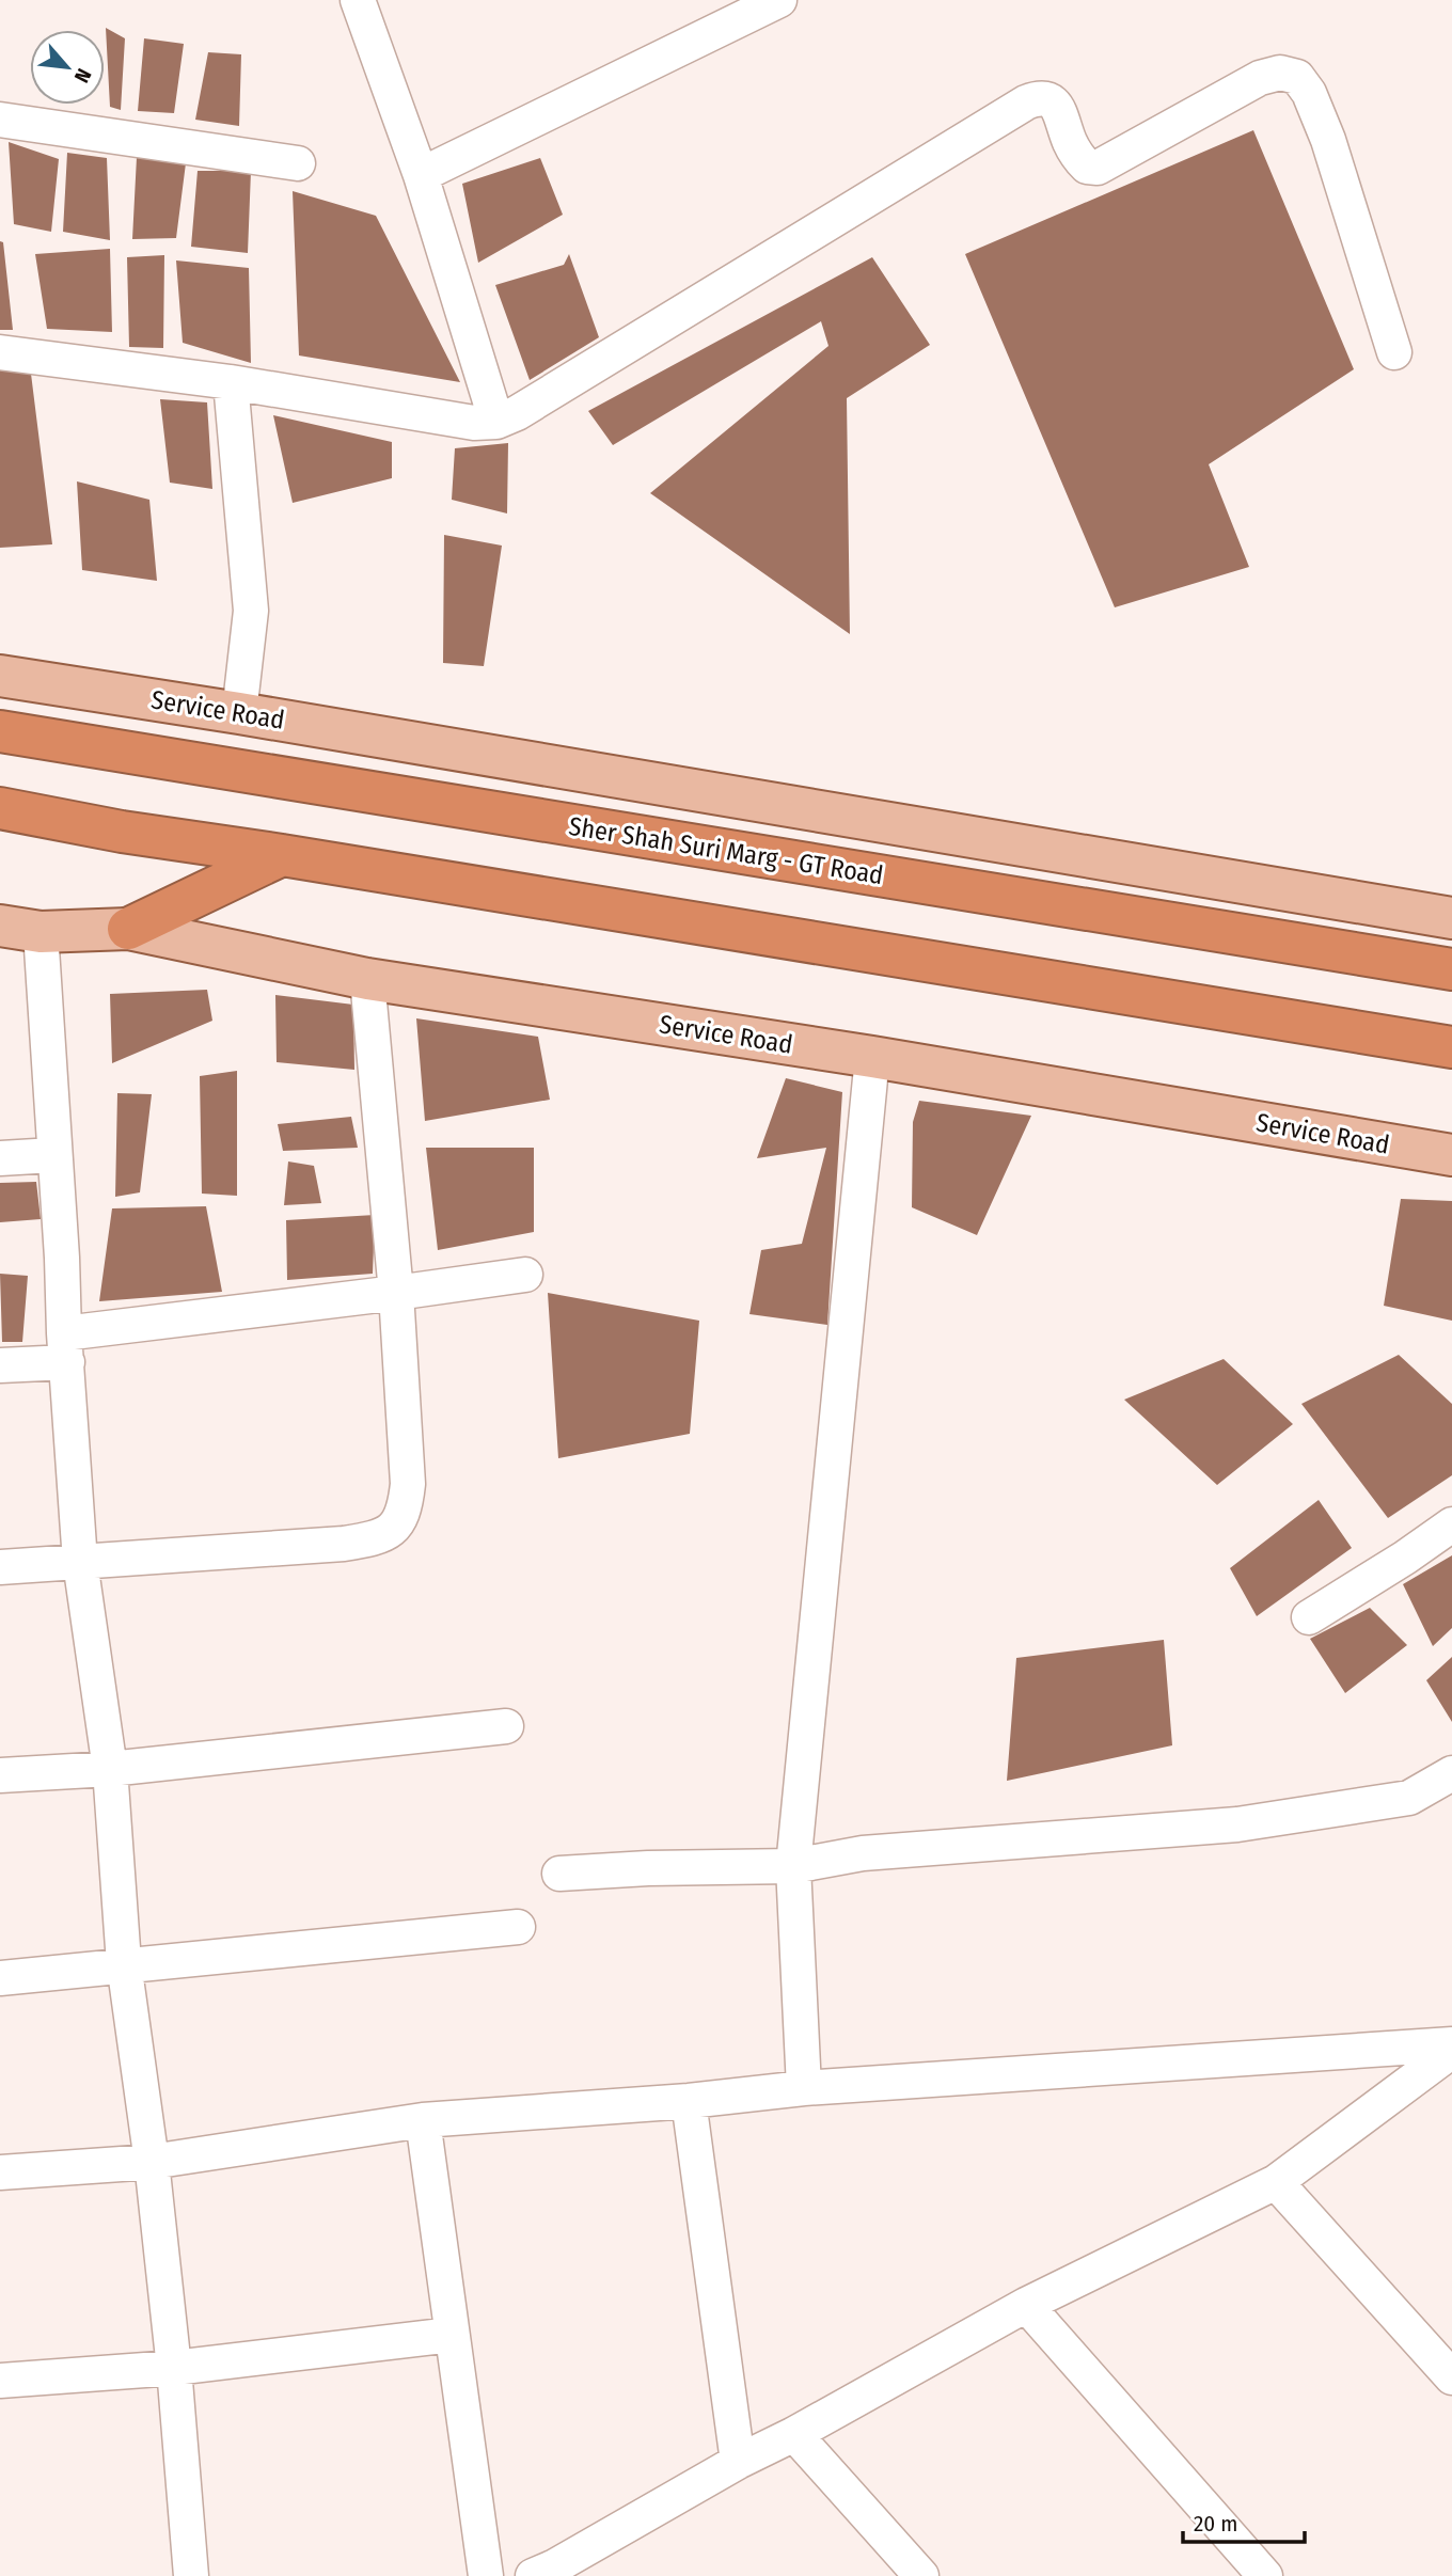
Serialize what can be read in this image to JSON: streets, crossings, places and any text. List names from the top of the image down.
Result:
{
  "streets": {
    "highway": ["Sher Shah Suri Marg - GT Road"],
    "main road": ["Service Road"]
  },
  "scale_bar": "20 m",
  "north": "bottom right"
}
